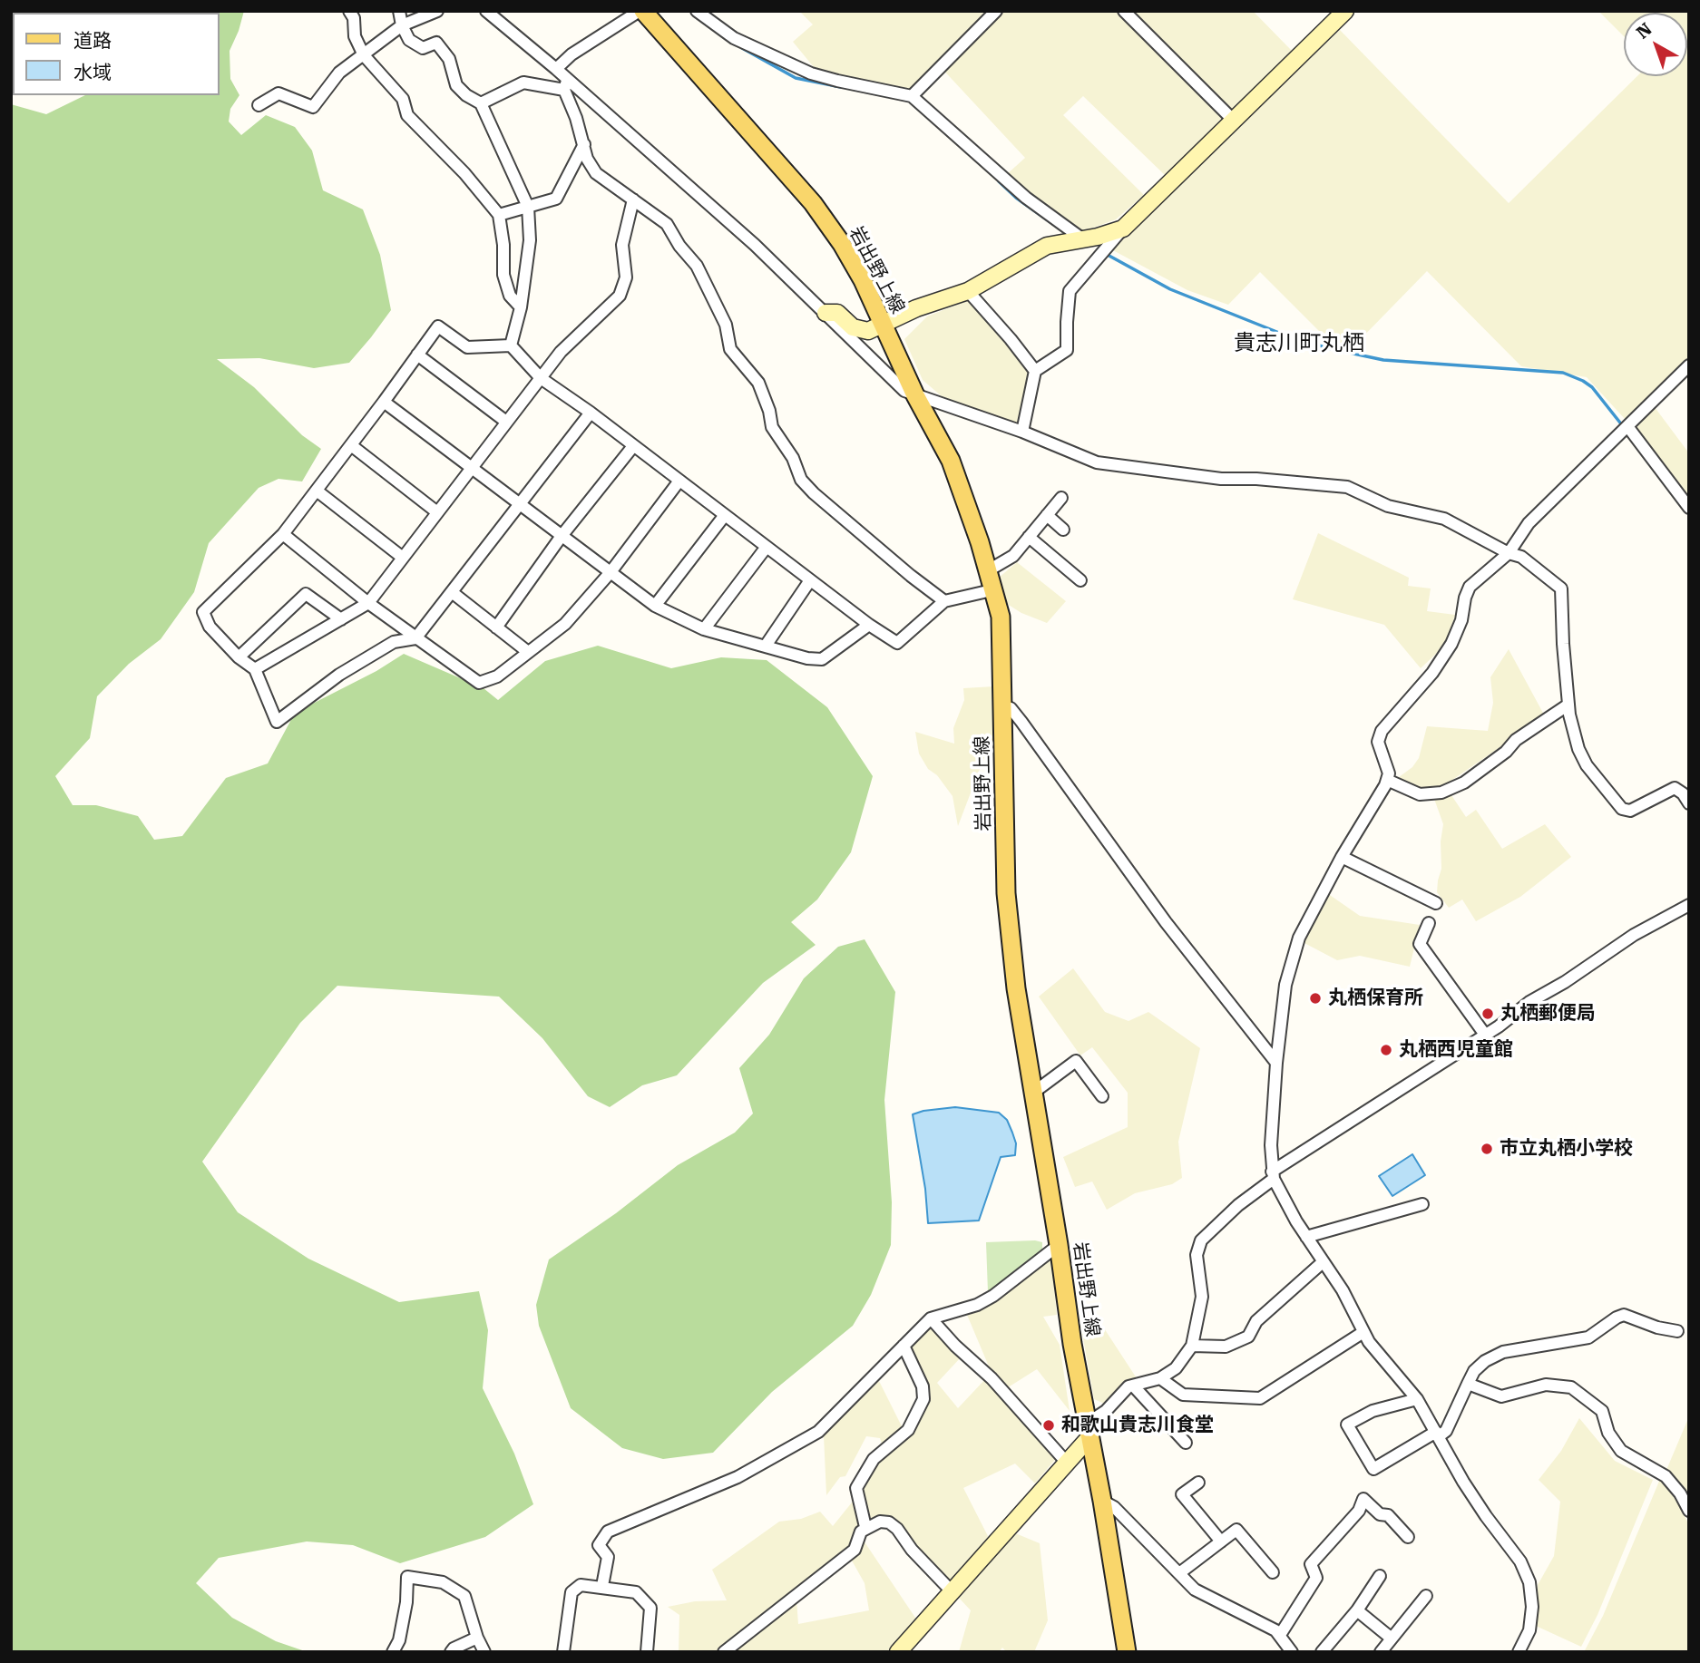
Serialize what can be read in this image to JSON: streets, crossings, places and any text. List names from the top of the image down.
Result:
{
  "streets": {
    "main road": ["岩出野上線"]
  },
  "districts": ["貴志川町丸栖"],
  "places": [
    "丸栖保育所",
    "丸栖郵便局",
    "丸栖西児童館",
    "市立丸栖小学校",
    "和歌山貴志川食堂"
  ],
  "legend": ["道路", "水域"],
  "north": "top left"
}
